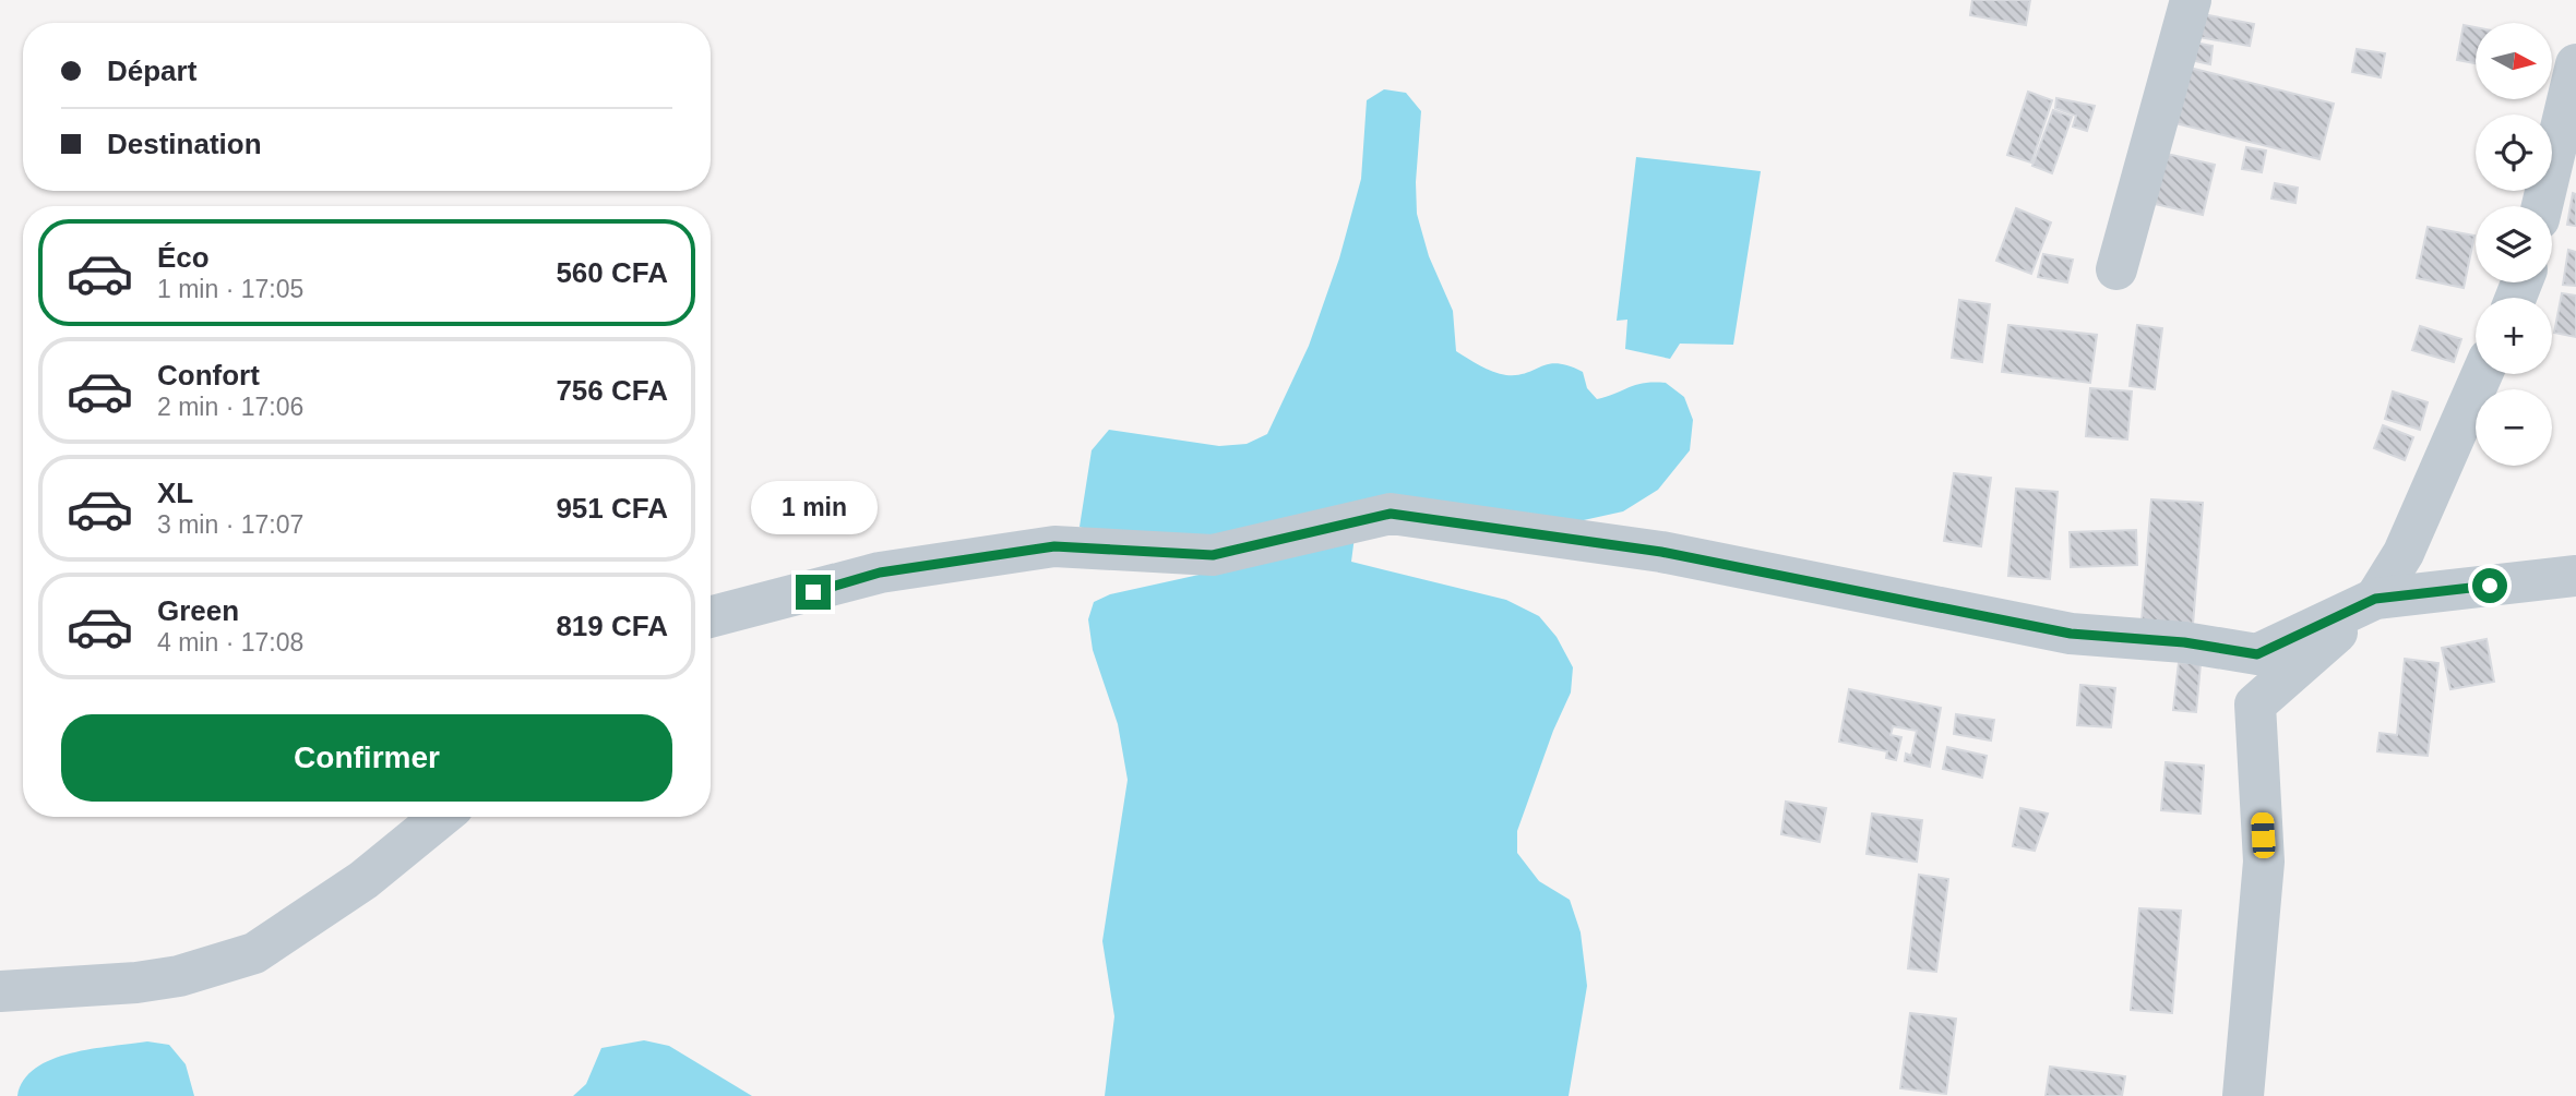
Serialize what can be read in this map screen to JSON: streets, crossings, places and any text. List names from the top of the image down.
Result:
{
  "north": "right",
  "page": {
    "map_buttons": ["+", "−"],
    "banner": ["Départ", "Destination"],
    "list": [
      {
        "name": "Éco",
        "note": "1 min · 17:05",
        "value": "560 CFA"
      },
      {
        "name": "Confort",
        "note": "2 min · 17:06",
        "value": "756 CFA"
      },
      {
        "name": "XL",
        "note": "3 min · 17:07",
        "value": "951 CFA"
      },
      {
        "name": "Green",
        "note": "4 min · 17:08",
        "value": "819 CFA"
      }
    ],
    "bubble": "1 min",
    "buttons": "Confirmer"
  }
}
